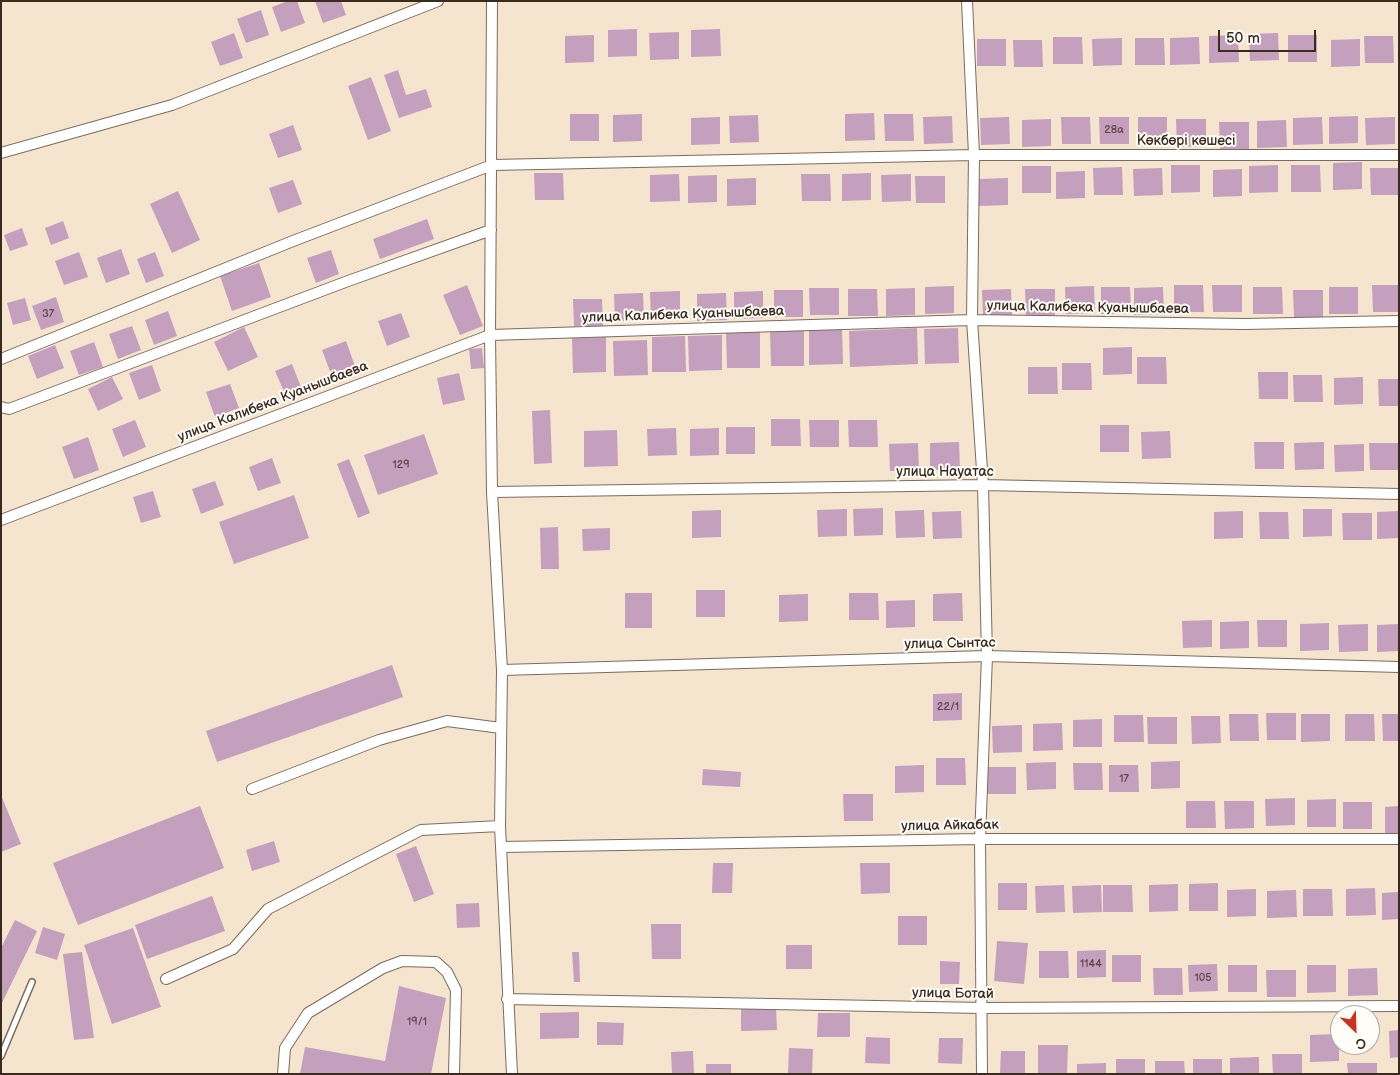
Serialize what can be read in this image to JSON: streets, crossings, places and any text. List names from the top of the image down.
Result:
{
  "streets": {
    "street": [
      "Көкбөрі көшесі",
      "улица Калибека Куанышбаева",
      "улица Науатас",
      "улица Сынтас",
      "улица Айкабак",
      "улица Ботай"
    ]
  },
  "house_numbers": [
    "28а",
    "37",
    "129",
    "22/1",
    "17",
    "1144",
    "105",
    "19/1"
  ],
  "scale_bar": "50 m",
  "north": "bottom right"
}
